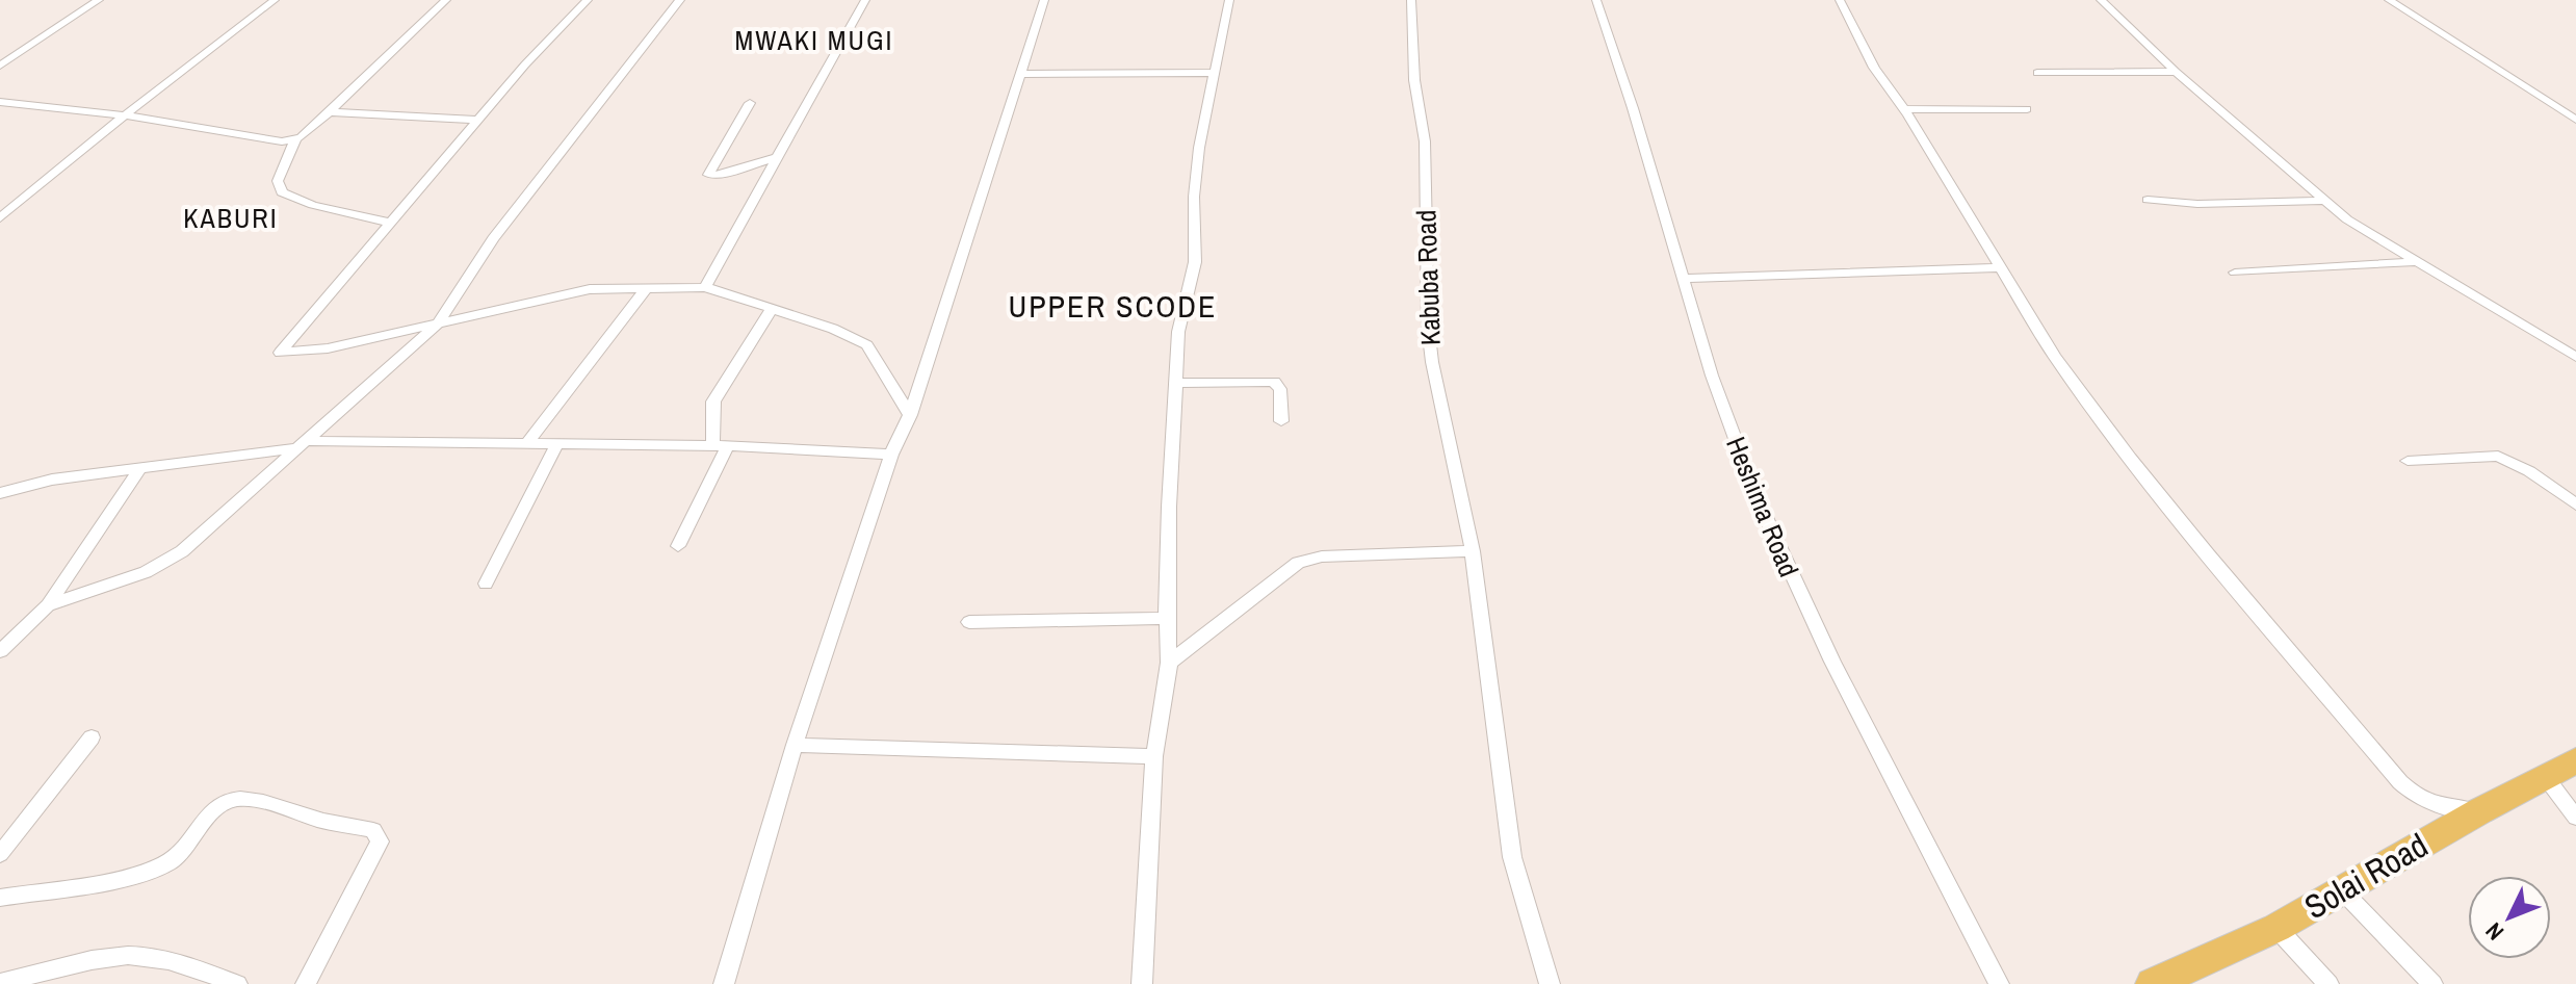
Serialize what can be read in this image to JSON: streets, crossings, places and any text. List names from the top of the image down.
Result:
{
  "streets": {
    "highway": ["Solai Road"],
    "street": ["Kabuba Road", "Heshima Road"]
  },
  "districts": ["MWAKI MUGI", "KABURI", "UPPER SCODE"],
  "north": "bottom left"
}
